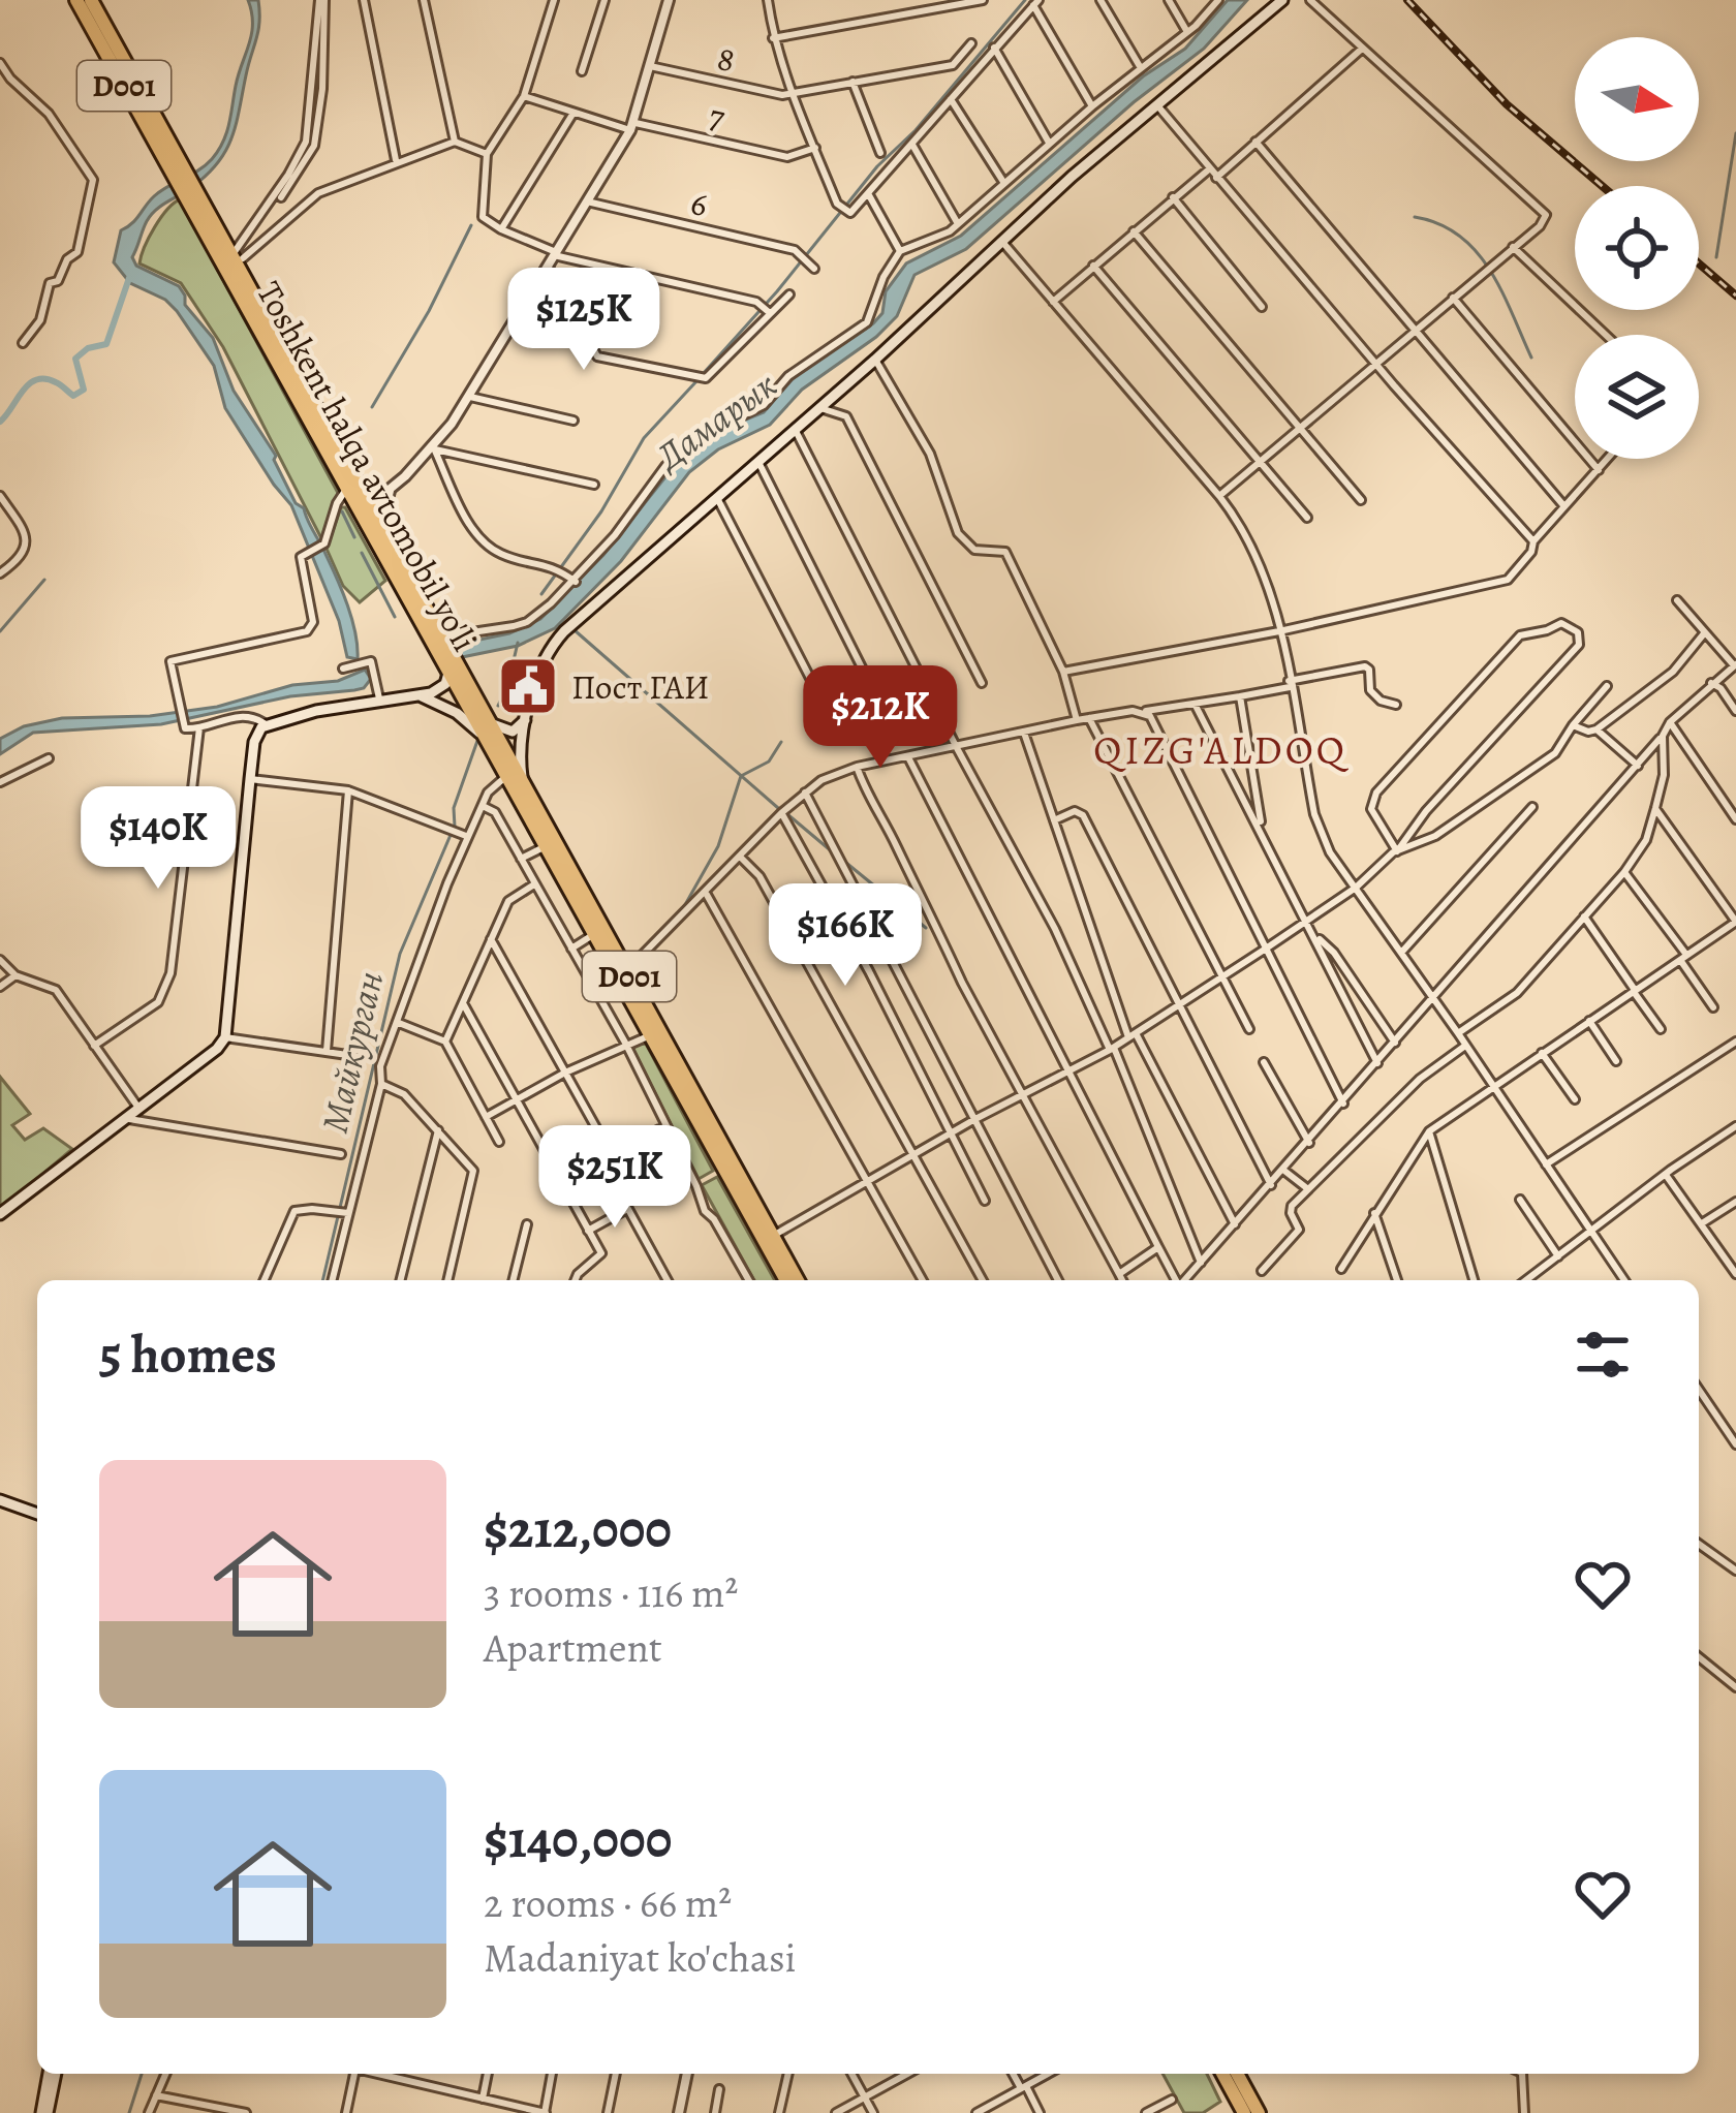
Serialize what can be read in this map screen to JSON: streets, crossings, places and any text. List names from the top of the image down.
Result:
{
  "streets": {
    "highway": ["D001", "Toshkent halqa avtomobil yo'li"],
    "street": ["8", "7", "6"]
  },
  "districts": ["QIZG'ALDOQ"],
  "water": ["Дамарык", "Майкурган"],
  "places": {
    "public building": ["Пост ГАИ"]
  },
  "north": "right",
  "page": {
    "price": [
      "$125K",
      "$212K",
      "$140K",
      "$166K",
      "$251K"
    ],
    "heading": "5 homes",
    "list": [
      {
        "name": "$212,000",
        "note": "3 rooms · 116 m² · Apartment"
      },
      {
        "name": "$140,000",
        "note": "2 rooms · 66 m² · Madaniyat ko'chasi"
      }
    ]
  }
}
